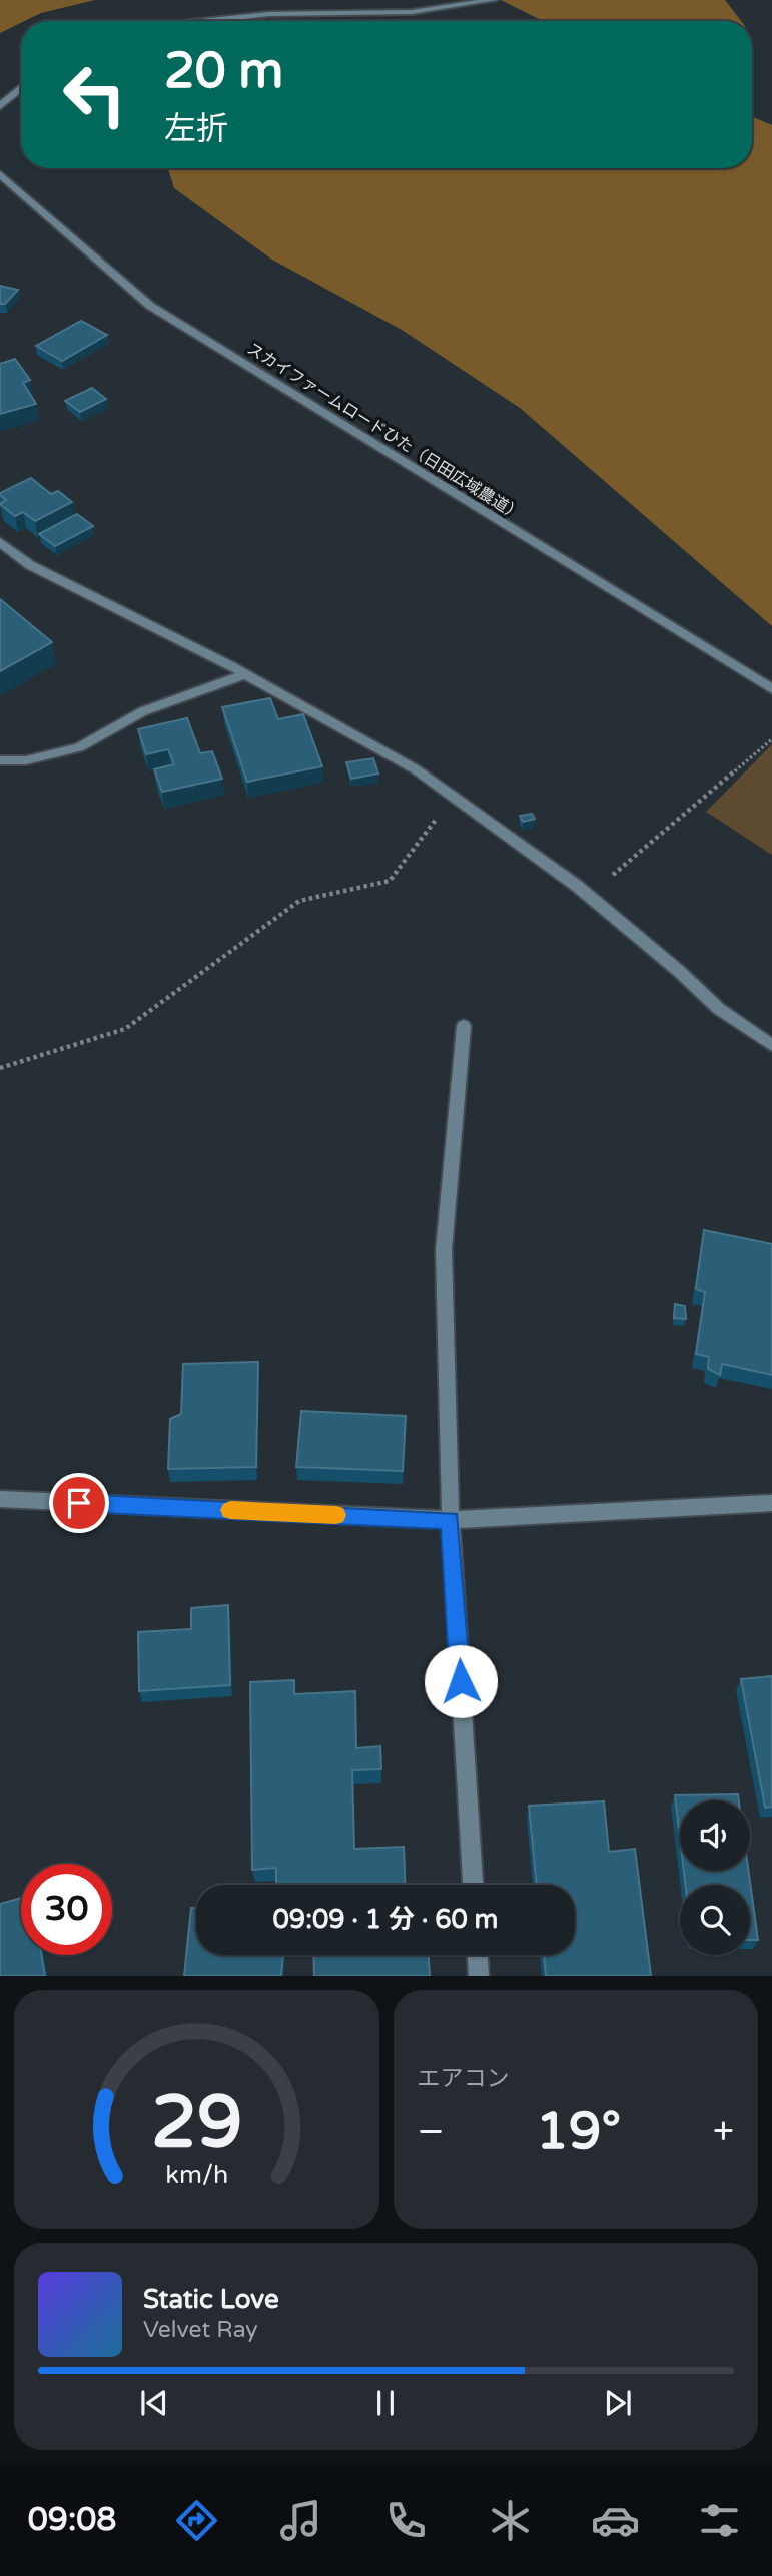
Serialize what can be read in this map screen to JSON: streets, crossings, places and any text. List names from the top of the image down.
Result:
{
  "streets": {
    "street": ["スカイファームロードひた（日田広域農道）"]
  },
  "page": {
    "turn": ["20 m", "左折"],
    "limit": "30",
    "trip": "09:09 · 1 分 · 60 m",
    "tile": "エアコン",
    "heat": ["−", "19°", "+"],
    "song": ["Static Love", "Velvet Ray"],
    "tabs": "09:08",
    "gauge": ["29", "km/h"]
  }
}
